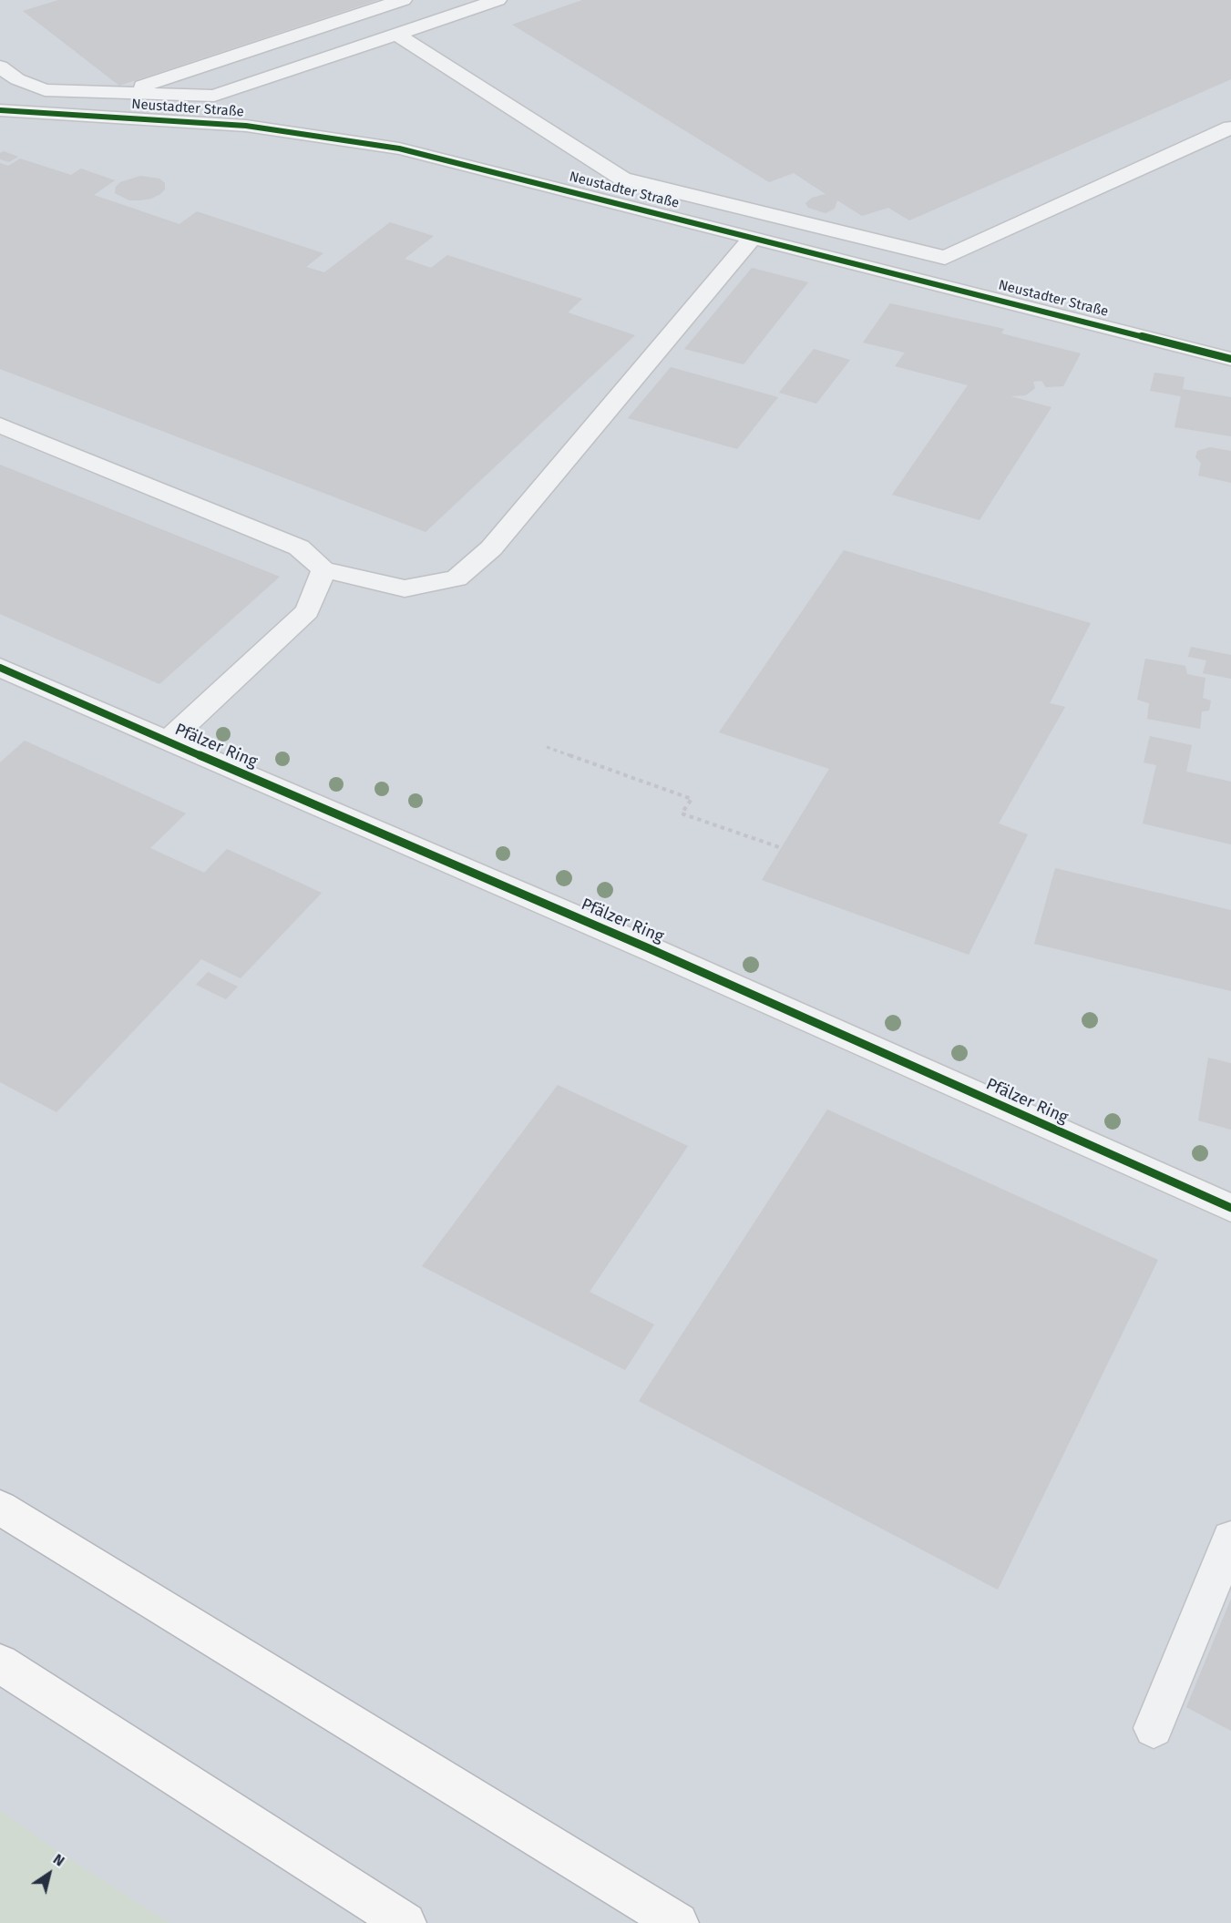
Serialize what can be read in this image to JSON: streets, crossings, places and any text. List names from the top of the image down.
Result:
{
  "streets": {
    "street": ["Neustadter Straße", "Pfälzer Ring"]
  },
  "north": "top right"
}
